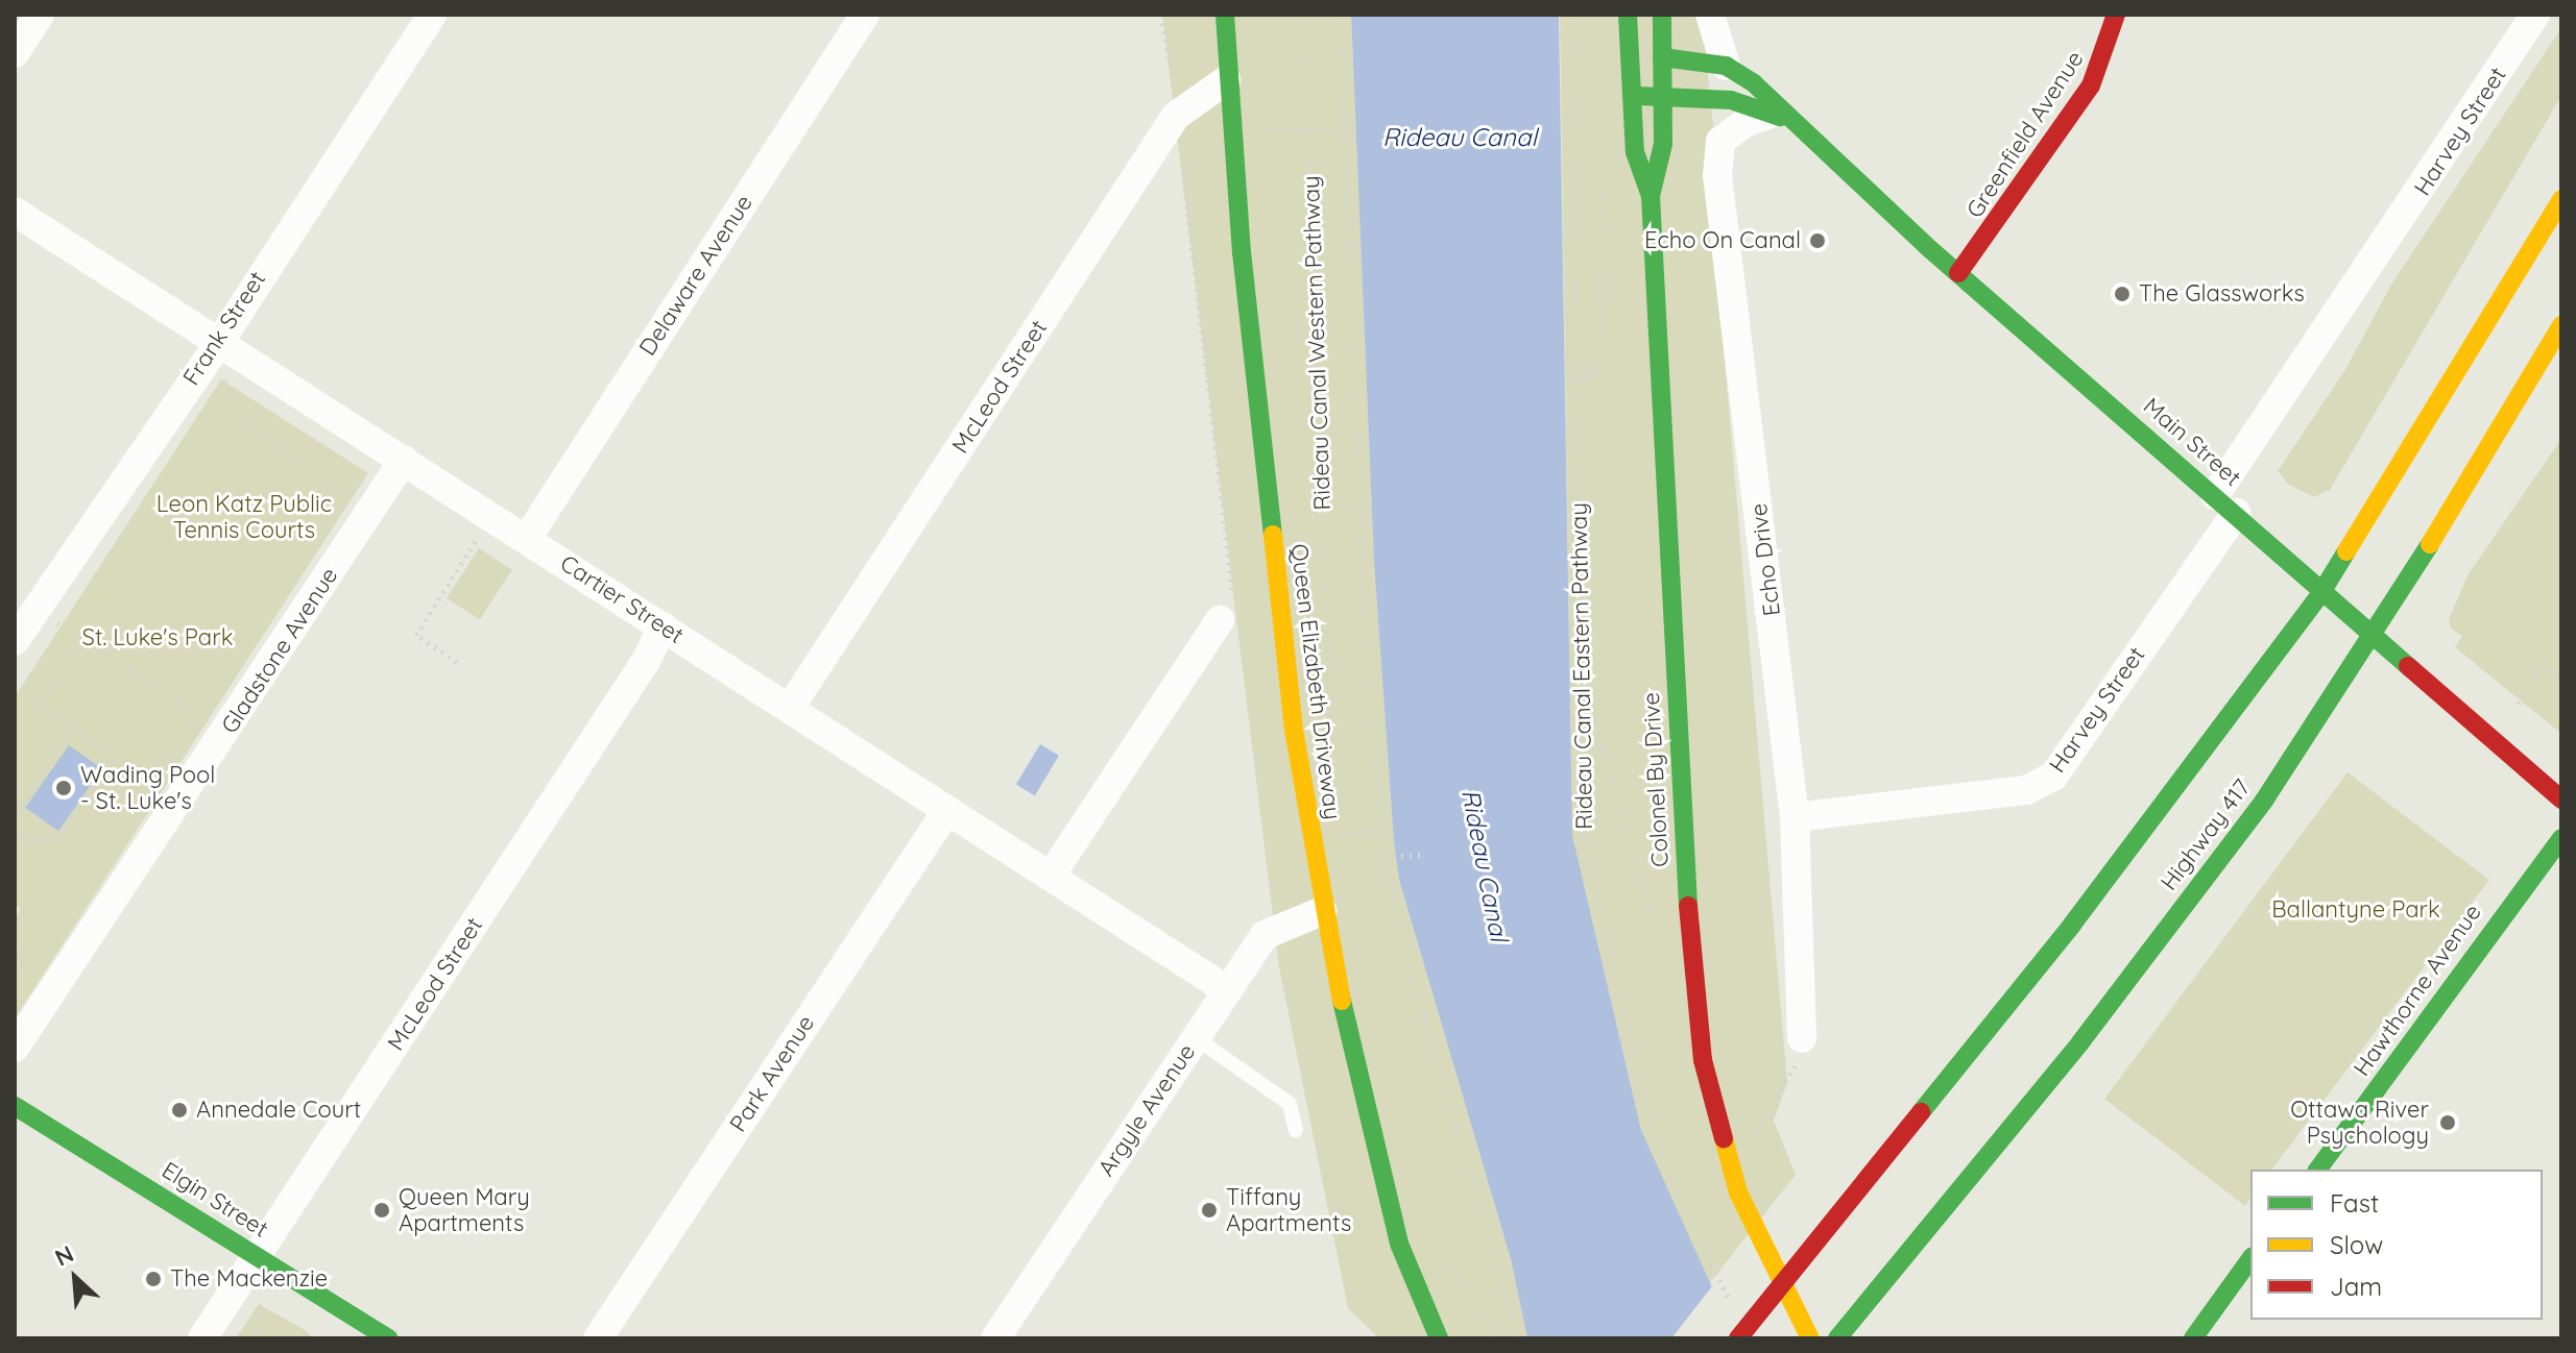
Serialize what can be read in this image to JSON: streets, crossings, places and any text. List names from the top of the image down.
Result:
{
  "streets": {
    "main road": [
      "Greenfield Avenue",
      "Main Street",
      "Queen Elizabeth Driveway",
      "Colonel By Drive",
      "Highway 417",
      "Hawthorne Avenue",
      "Elgin Street"
    ],
    "street": [
      "Harvey Street",
      "Delaware Avenue",
      "Frank Street",
      "McLeod Street",
      "Echo Drive",
      "Cartier Street",
      "Gladstone Avenue",
      "Park Avenue",
      "Argyle Avenue"
    ],
    "path": ["Rideau Canal Western Pathway", "Rideau Canal Eastern Pathway"]
  },
  "crossings": [
    ["Harvey Street", "Main Street"],
    ["Harvey Street", "Echo Drive"],
    ["Greenfield Avenue", "Main Street"],
    ["Delaware Avenue", "Cartier Street"],
    ["Frank Street", "Cartier Street"],
    ["McLeod Street", "Cartier Street"],
    ["McLeod Street", "Queen Elizabeth Driveway"],
    ["McLeod Street", "Elgin Street"],
    ["Main Street", "Echo Drive"],
    ["Main Street", "Colonel By Drive"],
    ["Cartier Street", "Gladstone Avenue"],
    ["Cartier Street", "Park Avenue"],
    ["Cartier Street", "Argyle Avenue"],
    ["Queen Elizabeth Driveway", "Argyle Avenue"]
  ],
  "water": ["Rideau Canal"],
  "parks": ["Leon Katz Public Tennis Courts", "St. Luke's Park", "Ballantyne Park"],
  "places": [
    "Echo On Canal",
    "The Glassworks",
    "Wading Pool - St. Luke's",
    "Annedale Court",
    "Ottawa River Psychology",
    "Queen Mary Apartments",
    "Tiffany Apartments",
    "The Mackenzie"
  ],
  "legend": ["Fast", "Slow", "Jam"],
  "north": "top left"
}
